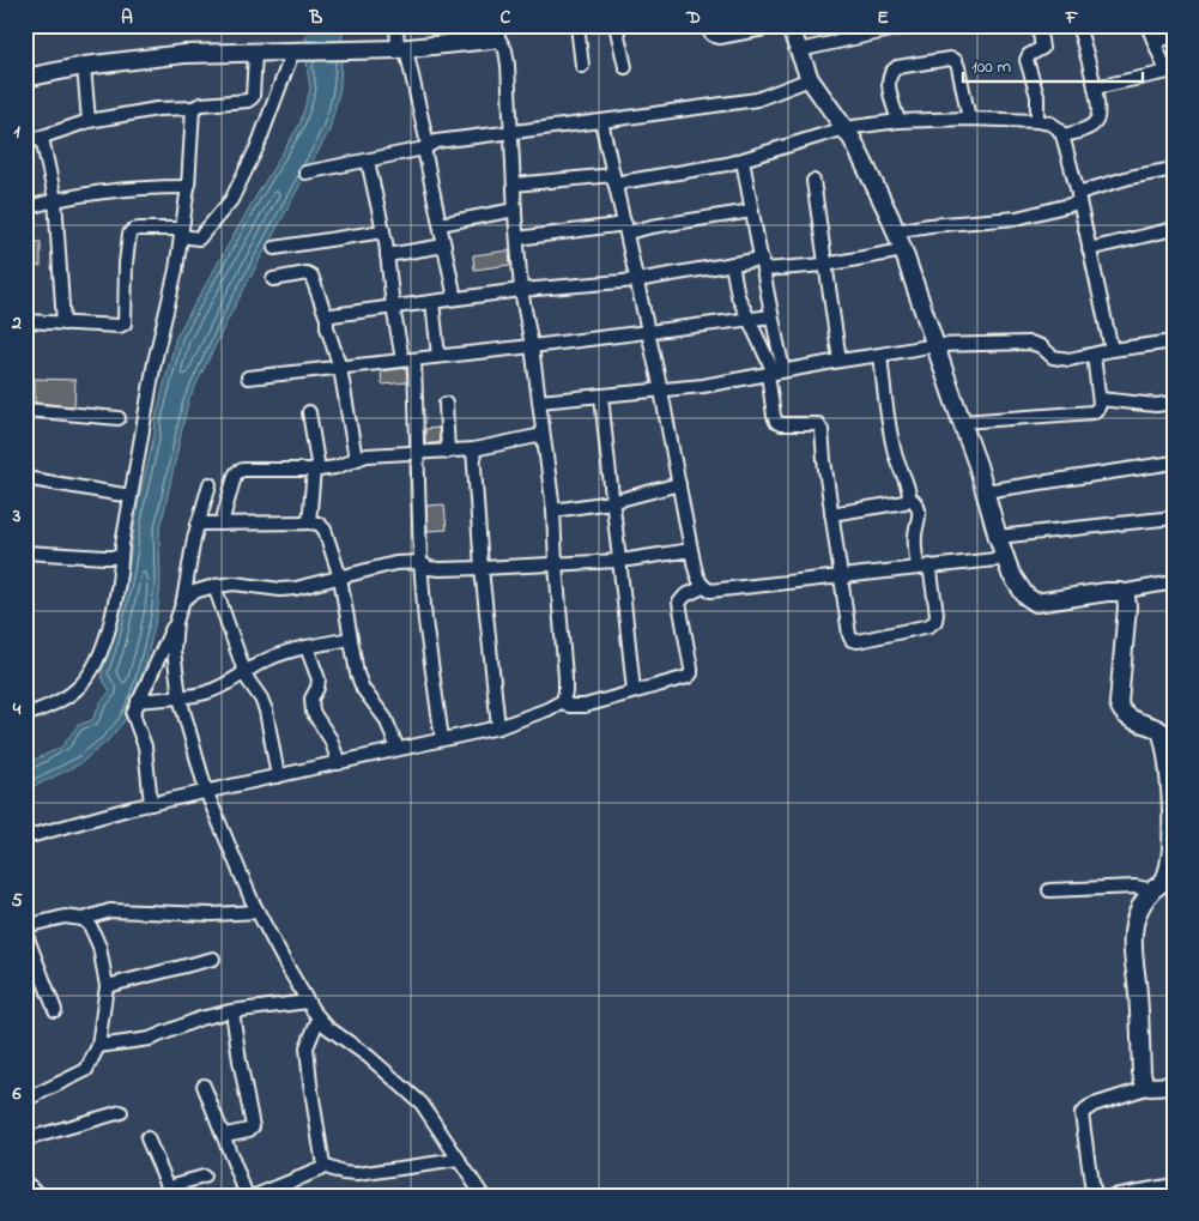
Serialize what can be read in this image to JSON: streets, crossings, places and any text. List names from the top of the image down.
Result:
{
  "scale_bar": "100 m",
  "grid": {
    "columns": [
      "A",
      "B",
      "C",
      "D",
      "E",
      "F"
    ],
    "rows": [
      "1",
      "2",
      "3",
      "4",
      "5",
      "6"
    ]
  }
}
